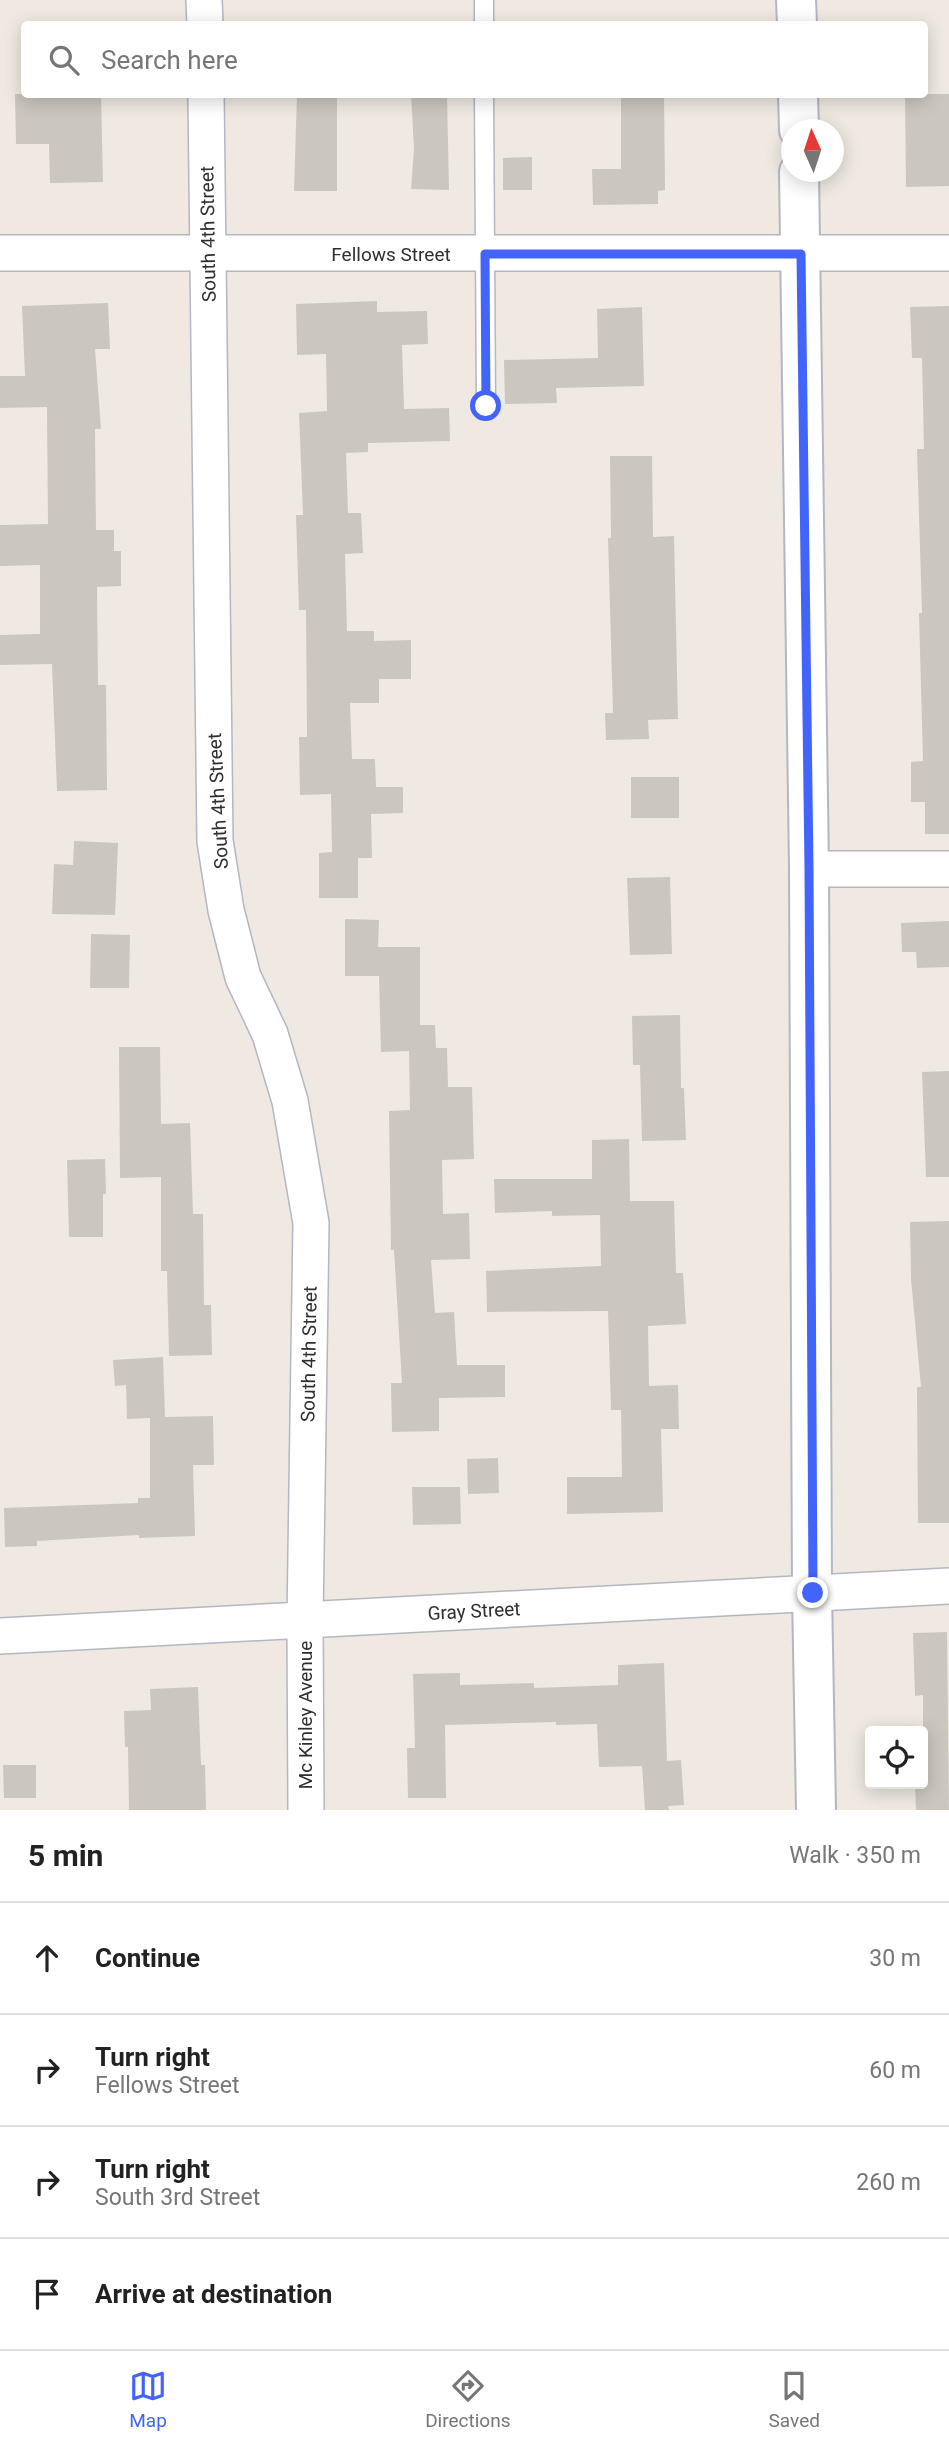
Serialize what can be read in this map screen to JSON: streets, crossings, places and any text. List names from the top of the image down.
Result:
{
  "streets": {
    "street": [
      "South 4th Street",
      "Fellows Street",
      "Gray Street",
      "Mc Kinley Avenue"
    ]
  },
  "crossings": [
    ["South 4th Street", "Fellows Street"],
    ["South 4th Street", "Gray Street"],
    ["South 4th Street", "Mc Kinley Avenue"],
    ["Gray Street", "Mc Kinley Avenue"]
  ],
  "north": "top",
  "page": {
    "search": "Search here",
    "heading": ["5 min", "Walk · 350 m"],
    "list": [
      ["Continue", "30 m"],
      ["Turn right", "Fellows Street", "60 m"],
      ["Turn right", "South 3rd Street", "260 m"],
      "Arrive at destination"
    ],
    "nav": ["Map", "Directions", "Saved"]
  }
}
